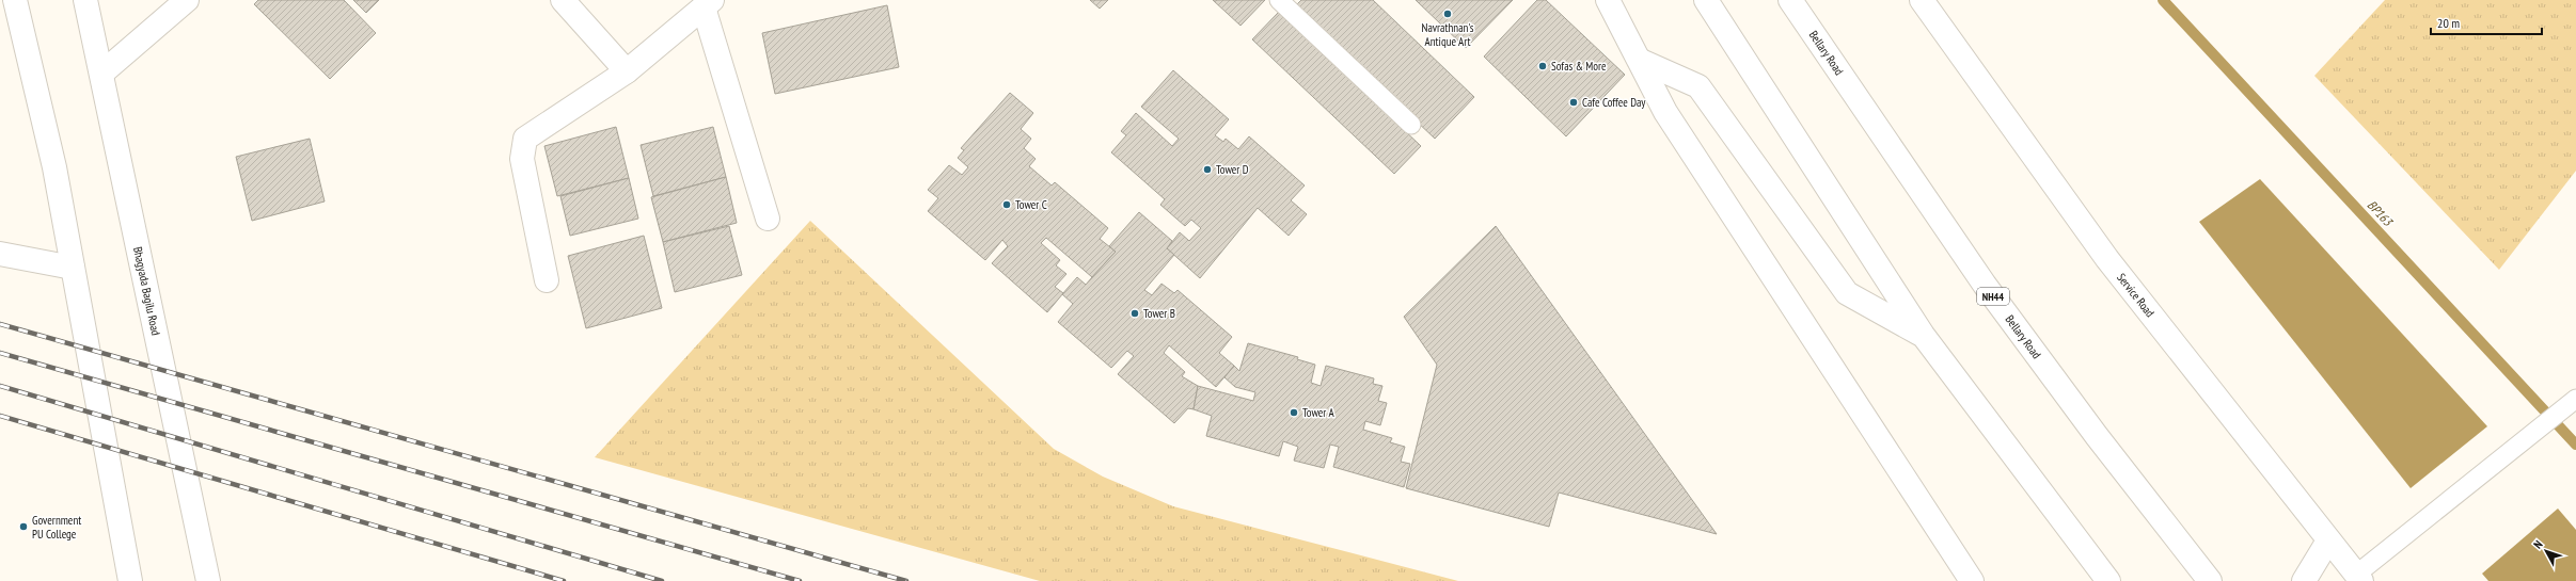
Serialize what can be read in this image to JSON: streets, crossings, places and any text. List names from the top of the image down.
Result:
{
  "streets": {
    "main road": [
      "Bellary Road",
      "Bhagyada Bagilu Road",
      "Service Road",
      "NH44"
    ]
  },
  "water": ["BP163"],
  "places": [
    "Navrathnan's Antique Art",
    "Sofas & More",
    "Cafe Coffee Day",
    "Tower D",
    "Tower C",
    "Tower B",
    "Tower A",
    "Government PU College"
  ],
  "scale_bar": "20 m",
  "north": "top left"
}
